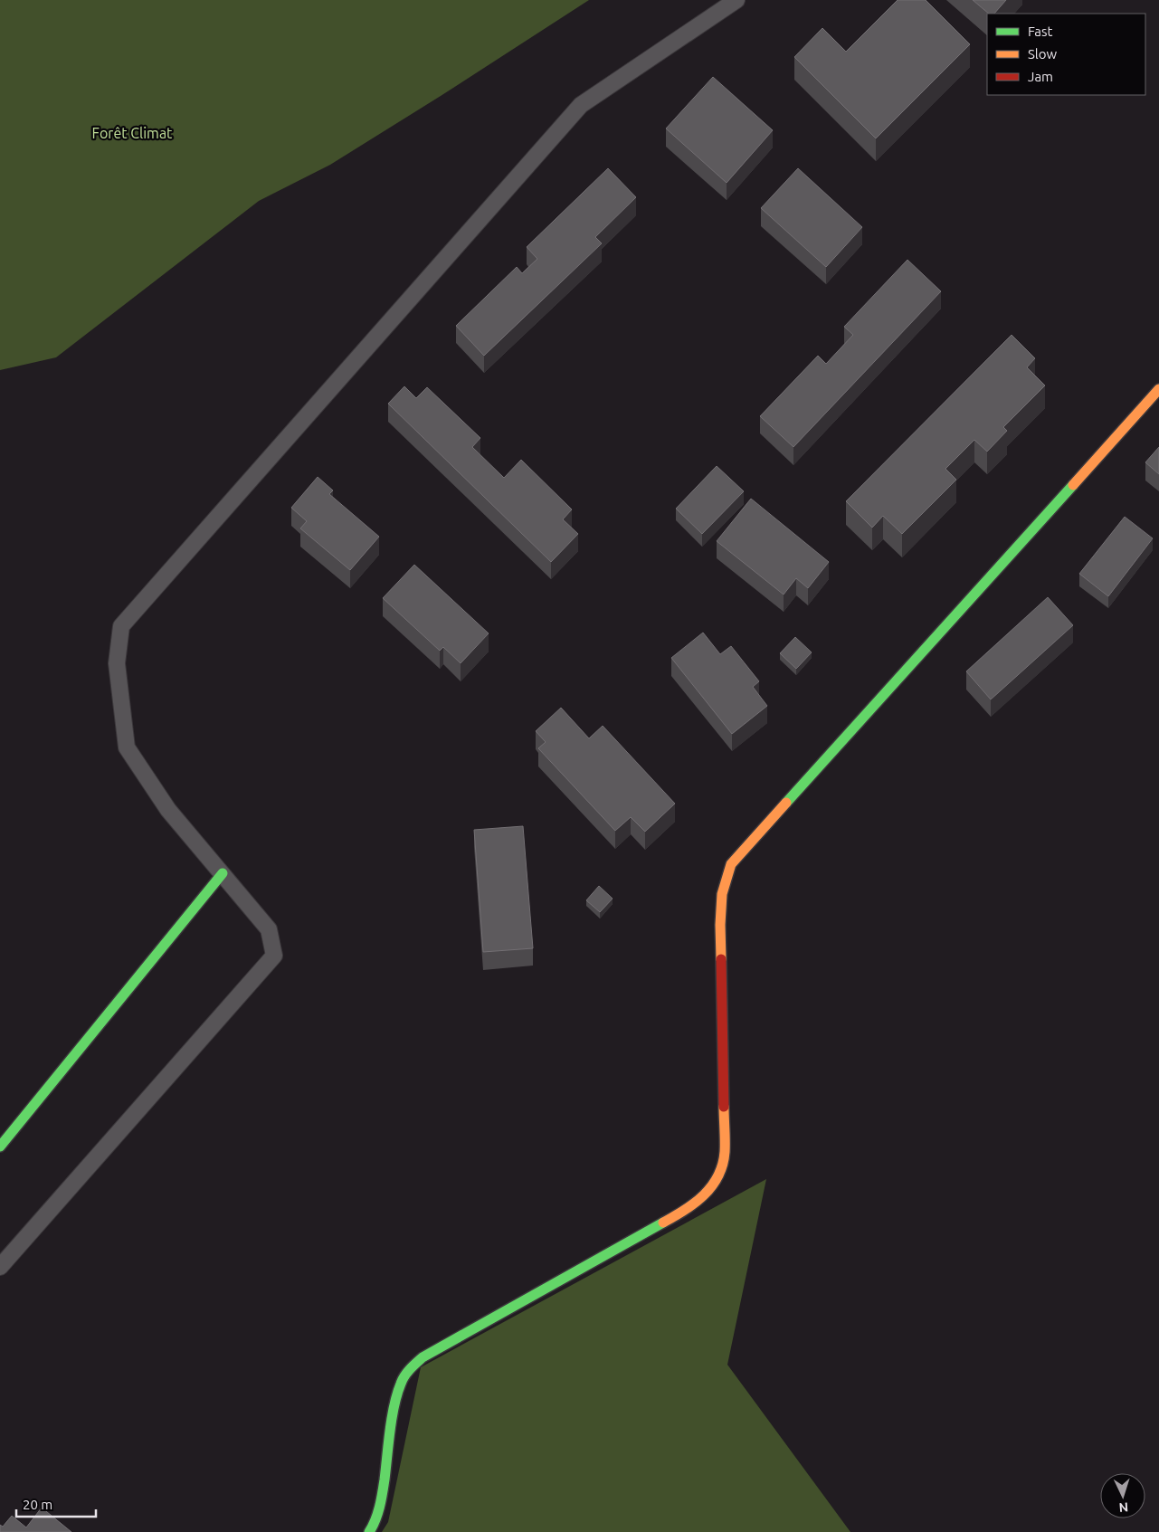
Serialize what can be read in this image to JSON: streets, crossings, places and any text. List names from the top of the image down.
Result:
{
  "parks": ["Forêt Climat"],
  "legend": ["Fast", "Slow", "Jam"],
  "scale_bar": "20 m",
  "north": "bottom"
}
